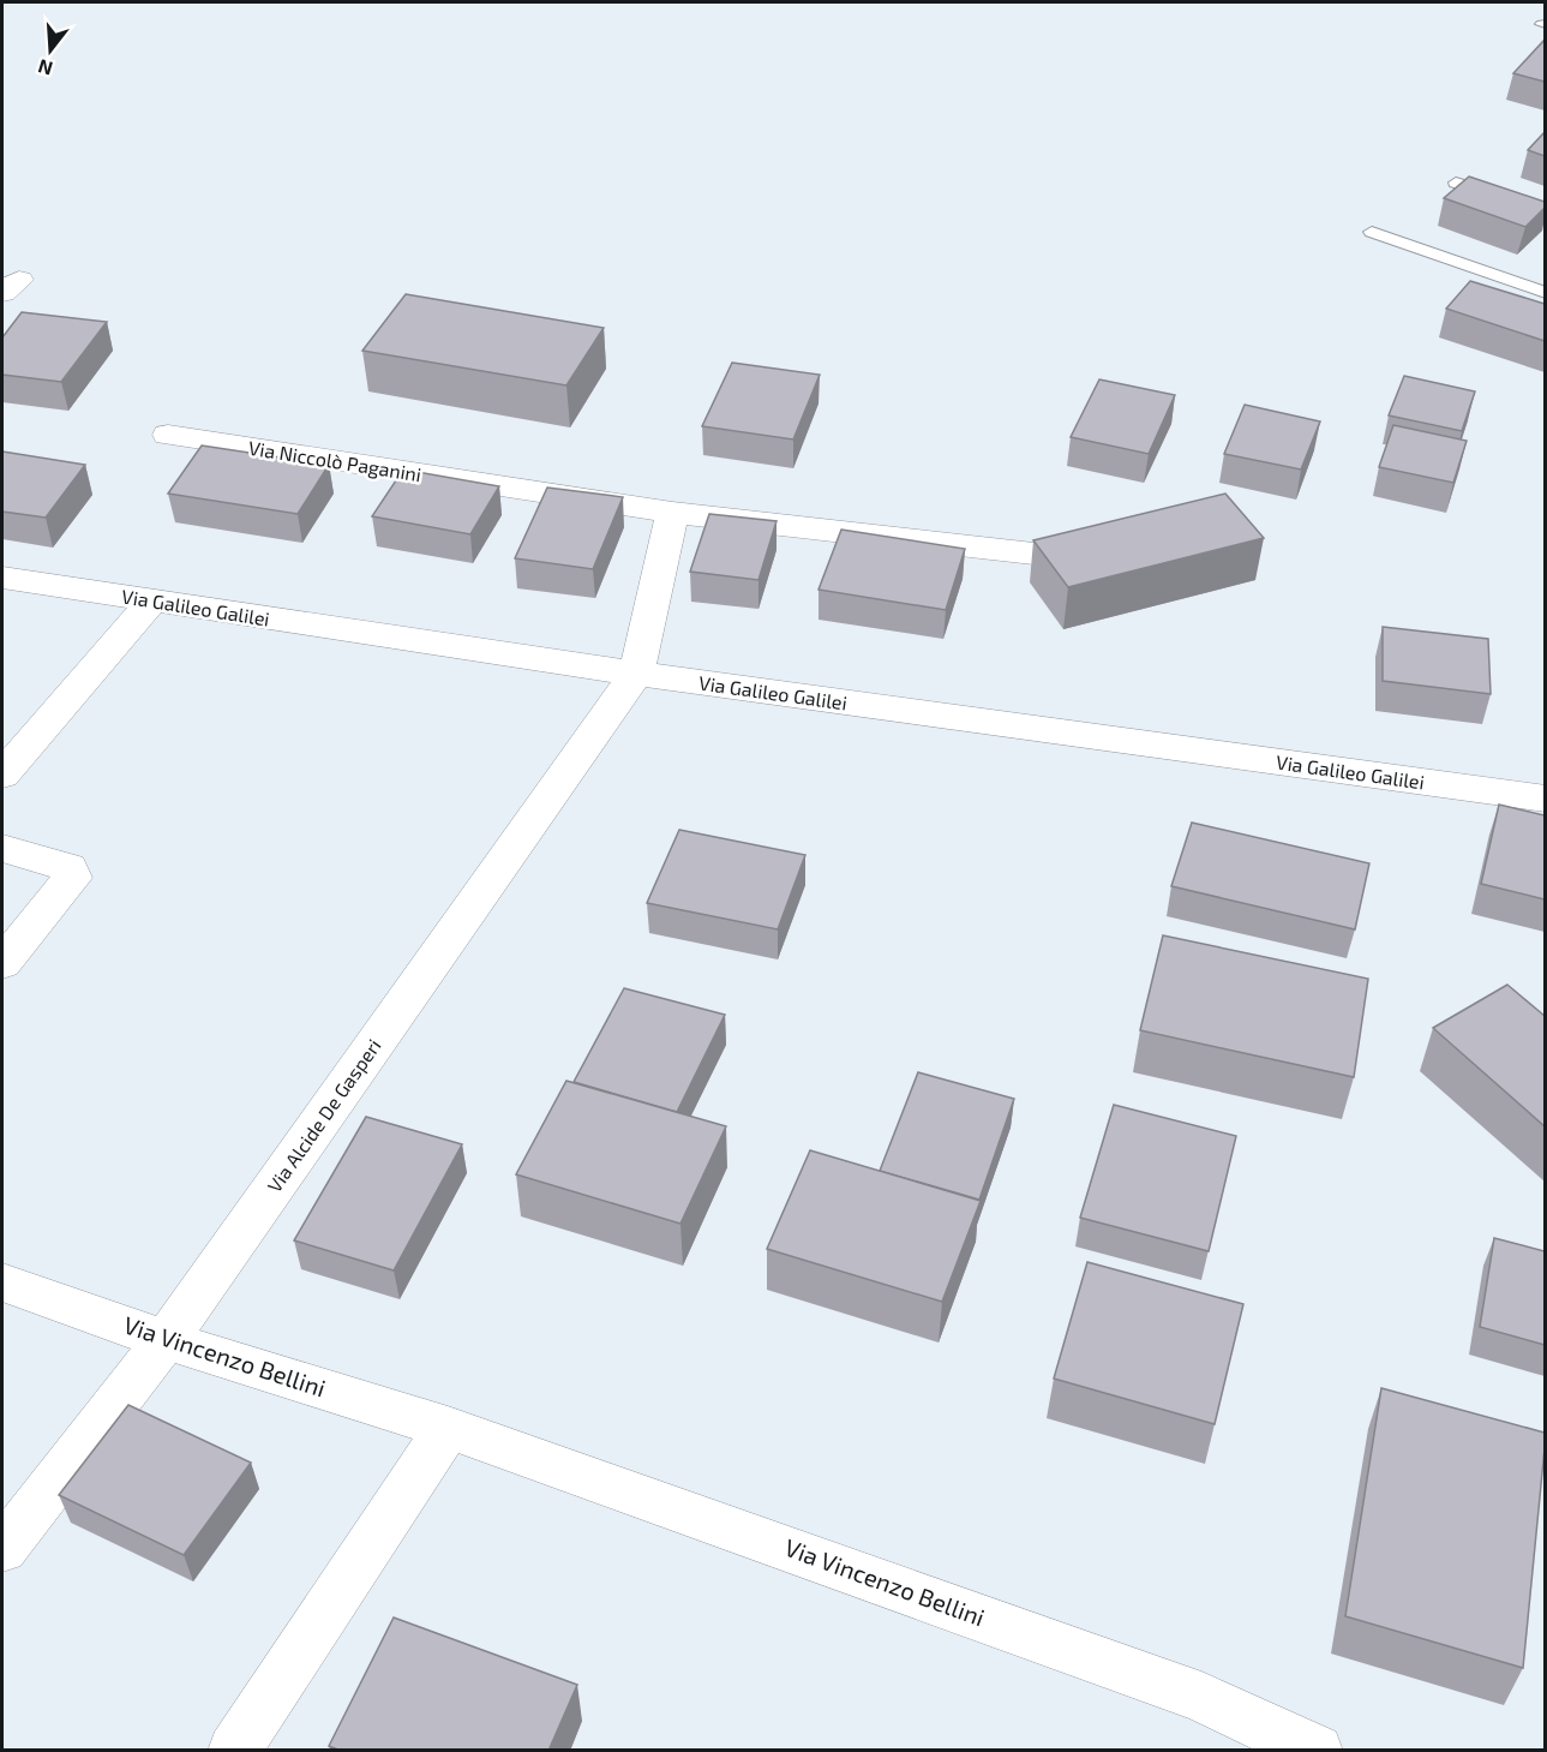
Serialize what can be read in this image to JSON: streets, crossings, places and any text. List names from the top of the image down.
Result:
{
  "streets": {
    "street": [
      "Via Niccolò Paganini",
      "Via Galileo Galilei",
      "Via Alcide De Gasperi",
      "Via Vincenzo Bellini"
    ]
  },
  "crossings": [
    ["Via Galileo Galilei", "Via Alcide De Gasperi"],
    ["Via Alcide De Gasperi", "Via Vincenzo Bellini"]
  ],
  "north": "bottom"
}
